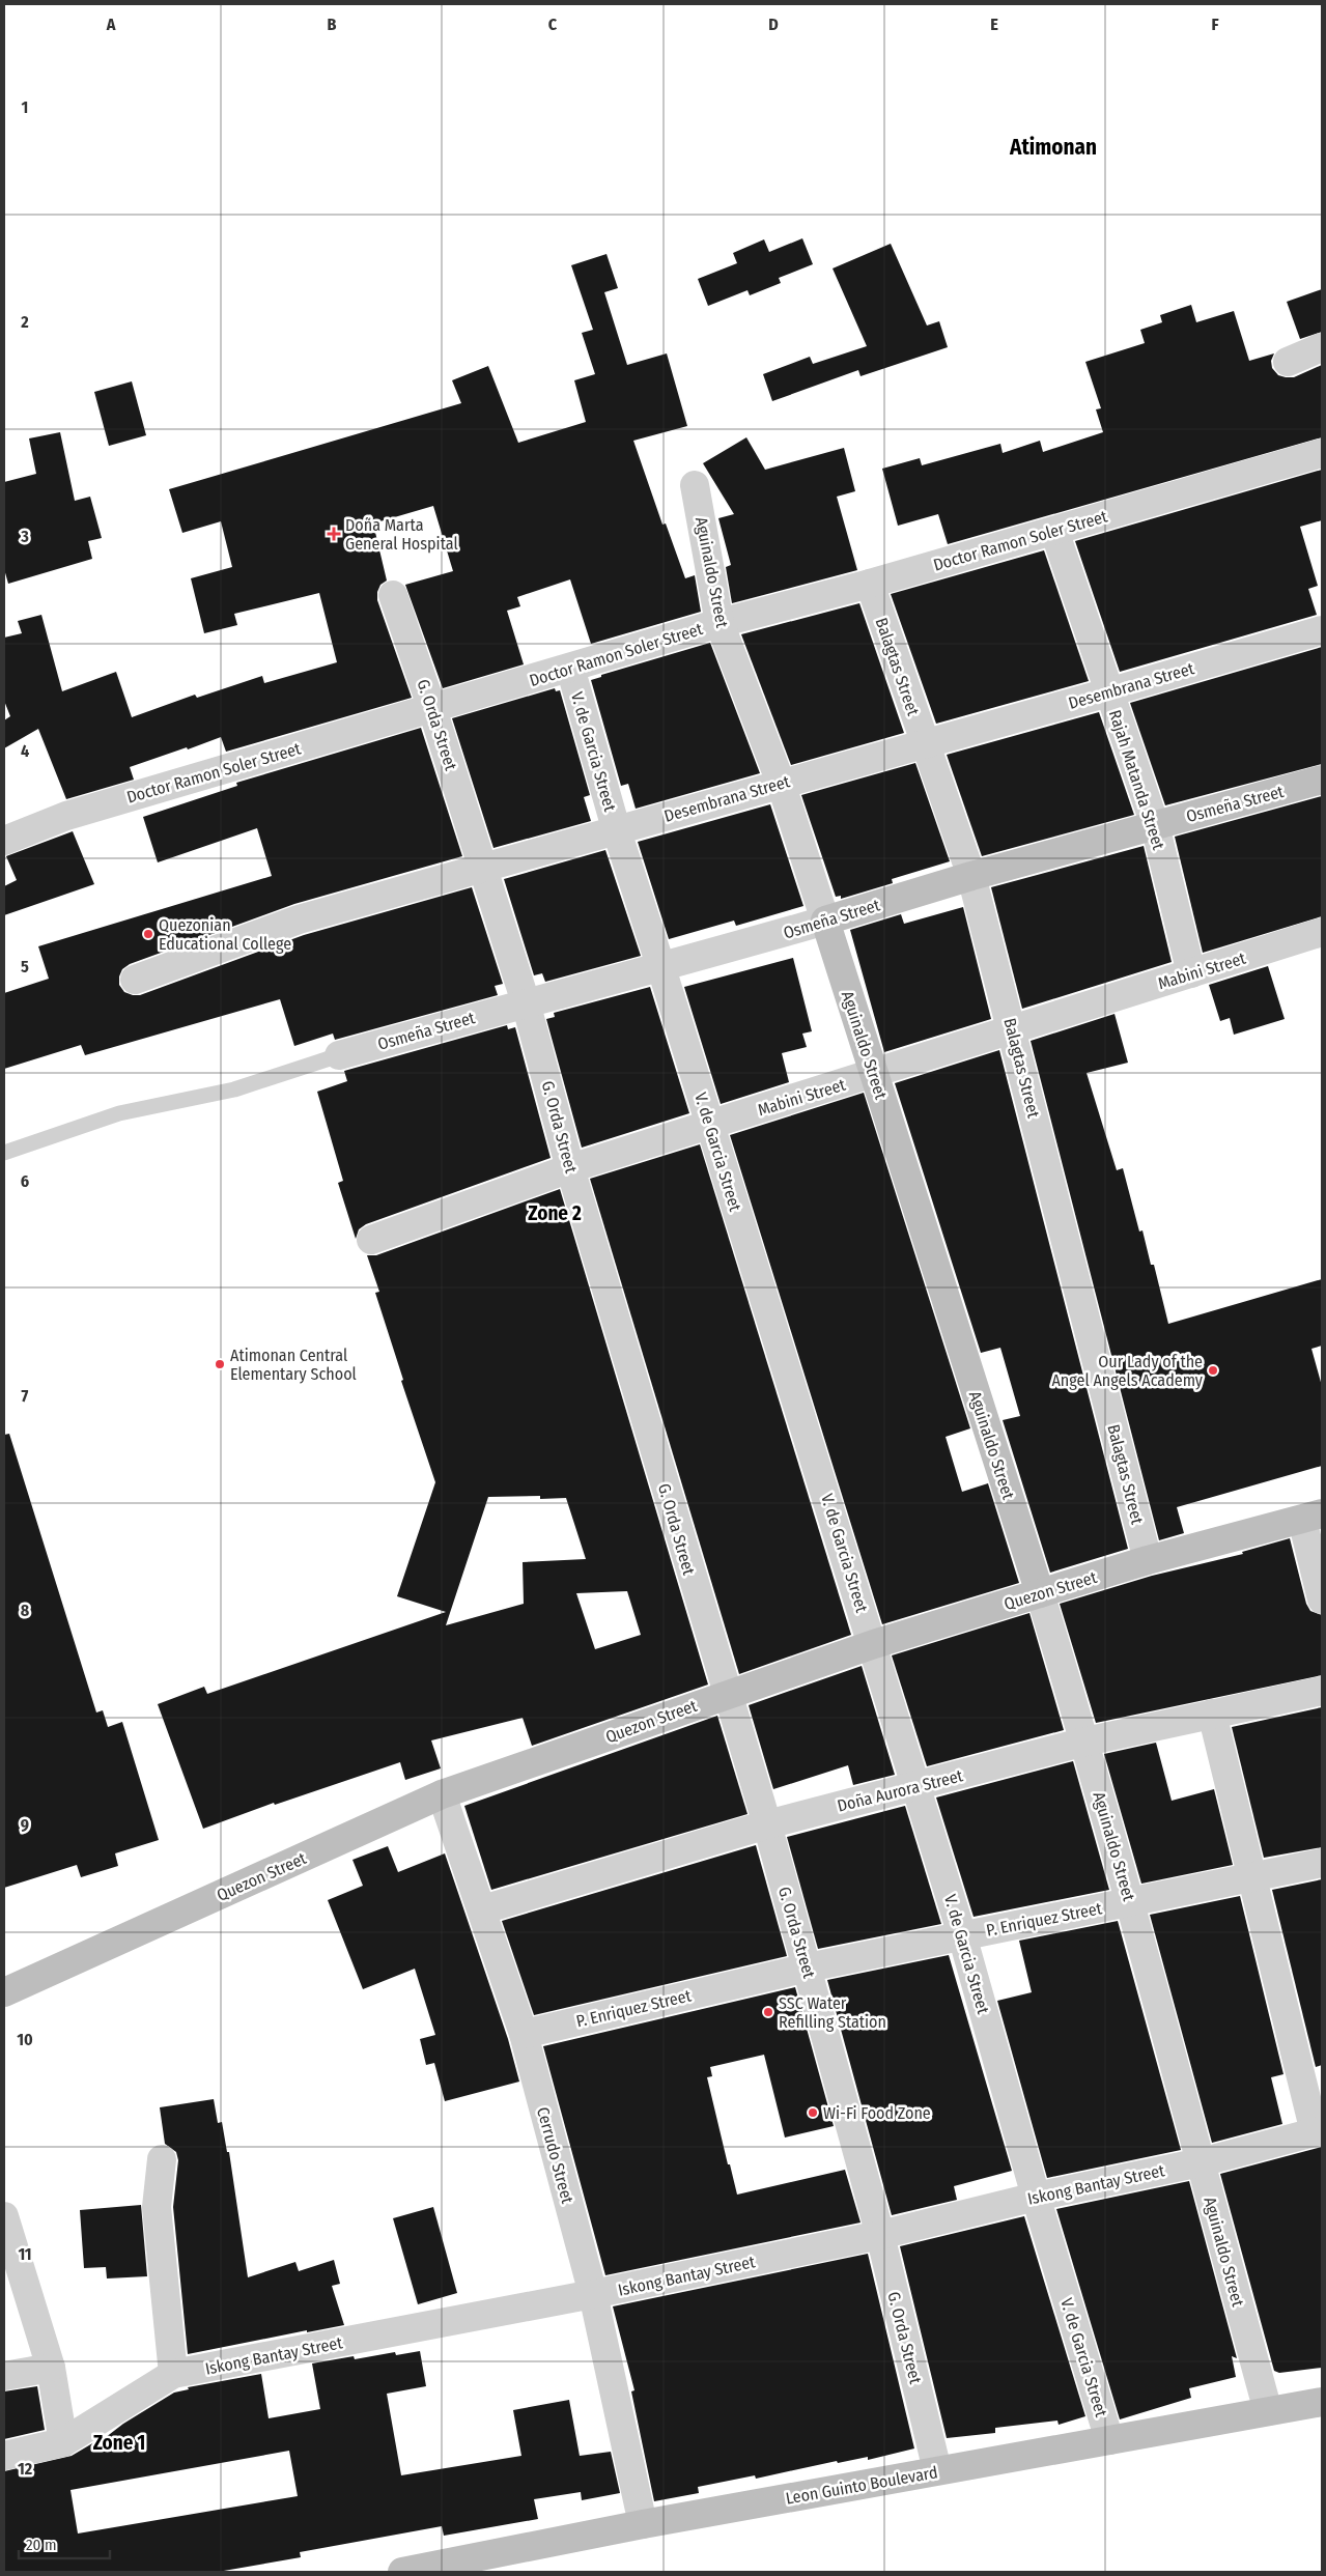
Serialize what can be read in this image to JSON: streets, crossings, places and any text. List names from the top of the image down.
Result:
{
  "streets": {
    "street": [
      "Doctor Ramon Soler Street",
      "Aguinaldo Street",
      "Balagtas Street",
      "Desembrana Street",
      "G. Orda Street",
      "V. de Garcia Street",
      "Rajah Matanda Street",
      "Osmeña Street",
      "Mabini Street",
      "Quezon Street",
      "Doña Aurora Street",
      "P. Enriquez Street",
      "Cerrudo Street",
      "Iskong Bantay Street",
      "Leon Guinto Boulevard"
    ]
  },
  "crossings": [
    ["Doctor Ramon Soler Street", "Aguinaldo Street"],
    ["Doctor Ramon Soler Street", "Balagtas Street"],
    ["Doctor Ramon Soler Street", "G. Orda Street"],
    ["Doctor Ramon Soler Street", "V. de Garcia Street"],
    ["Doctor Ramon Soler Street", "Rajah Matanda Street"],
    ["Aguinaldo Street", "Desembrana Street"],
    ["Aguinaldo Street", "Osmeña Street"],
    ["Aguinaldo Street", "Mabini Street"],
    ["Aguinaldo Street", "Quezon Street"],
    ["Aguinaldo Street", "Doña Aurora Street"],
    ["Aguinaldo Street", "P. Enriquez Street"],
    ["Aguinaldo Street", "Iskong Bantay Street"],
    ["Aguinaldo Street", "Leon Guinto Boulevard"],
    ["Balagtas Street", "Desembrana Street"],
    ["Balagtas Street", "Osmeña Street"],
    ["Balagtas Street", "Mabini Street"],
    ["Balagtas Street", "Quezon Street"],
    ["Desembrana Street", "G. Orda Street"],
    ["Desembrana Street", "V. de Garcia Street"],
    ["Desembrana Street", "Rajah Matanda Street"],
    ["G. Orda Street", "Osmeña Street"],
    ["G. Orda Street", "Mabini Street"],
    ["G. Orda Street", "Quezon Street"],
    ["G. Orda Street", "Doña Aurora Street"],
    ["G. Orda Street", "P. Enriquez Street"],
    ["G. Orda Street", "Iskong Bantay Street"],
    ["G. Orda Street", "Leon Guinto Boulevard"],
    ["V. de Garcia Street", "Osmeña Street"],
    ["V. de Garcia Street", "Mabini Street"],
    ["V. de Garcia Street", "Quezon Street"],
    ["V. de Garcia Street", "Doña Aurora Street"],
    ["V. de Garcia Street", "P. Enriquez Street"],
    ["V. de Garcia Street", "Iskong Bantay Street"],
    ["V. de Garcia Street", "Leon Guinto Boulevard"],
    ["Rajah Matanda Street", "Osmeña Street"],
    ["Rajah Matanda Street", "Mabini Street"],
    ["Quezon Street", "Cerrudo Street"],
    ["Doña Aurora Street", "Cerrudo Street"],
    ["P. Enriquez Street", "Cerrudo Street"],
    ["Cerrudo Street", "Iskong Bantay Street"],
    ["Cerrudo Street", "Leon Guinto Boulevard"]
  ],
  "districts": ["Atimonan", "Zone 2", "Zone 1"],
  "places": {
    "health": ["Doña Marta General Hospital"],
    "other": [
      "Quezonian Educational College",
      "Atimonan Central Elementary School",
      "Our Lady of the Angel Angels Academy",
      "SSC Water Refilling Station",
      "Wi-Fi Food Zone"
    ]
  },
  "scale_bar": "20 m",
  "grid": {
    "columns": [
      "A",
      "B",
      "C",
      "D",
      "E",
      "F"
    ],
    "rows": [
      "1",
      "2",
      "3",
      "4",
      "5",
      "6",
      "7",
      "8",
      "9",
      "10",
      "11",
      "12"
    ]
  }
}
